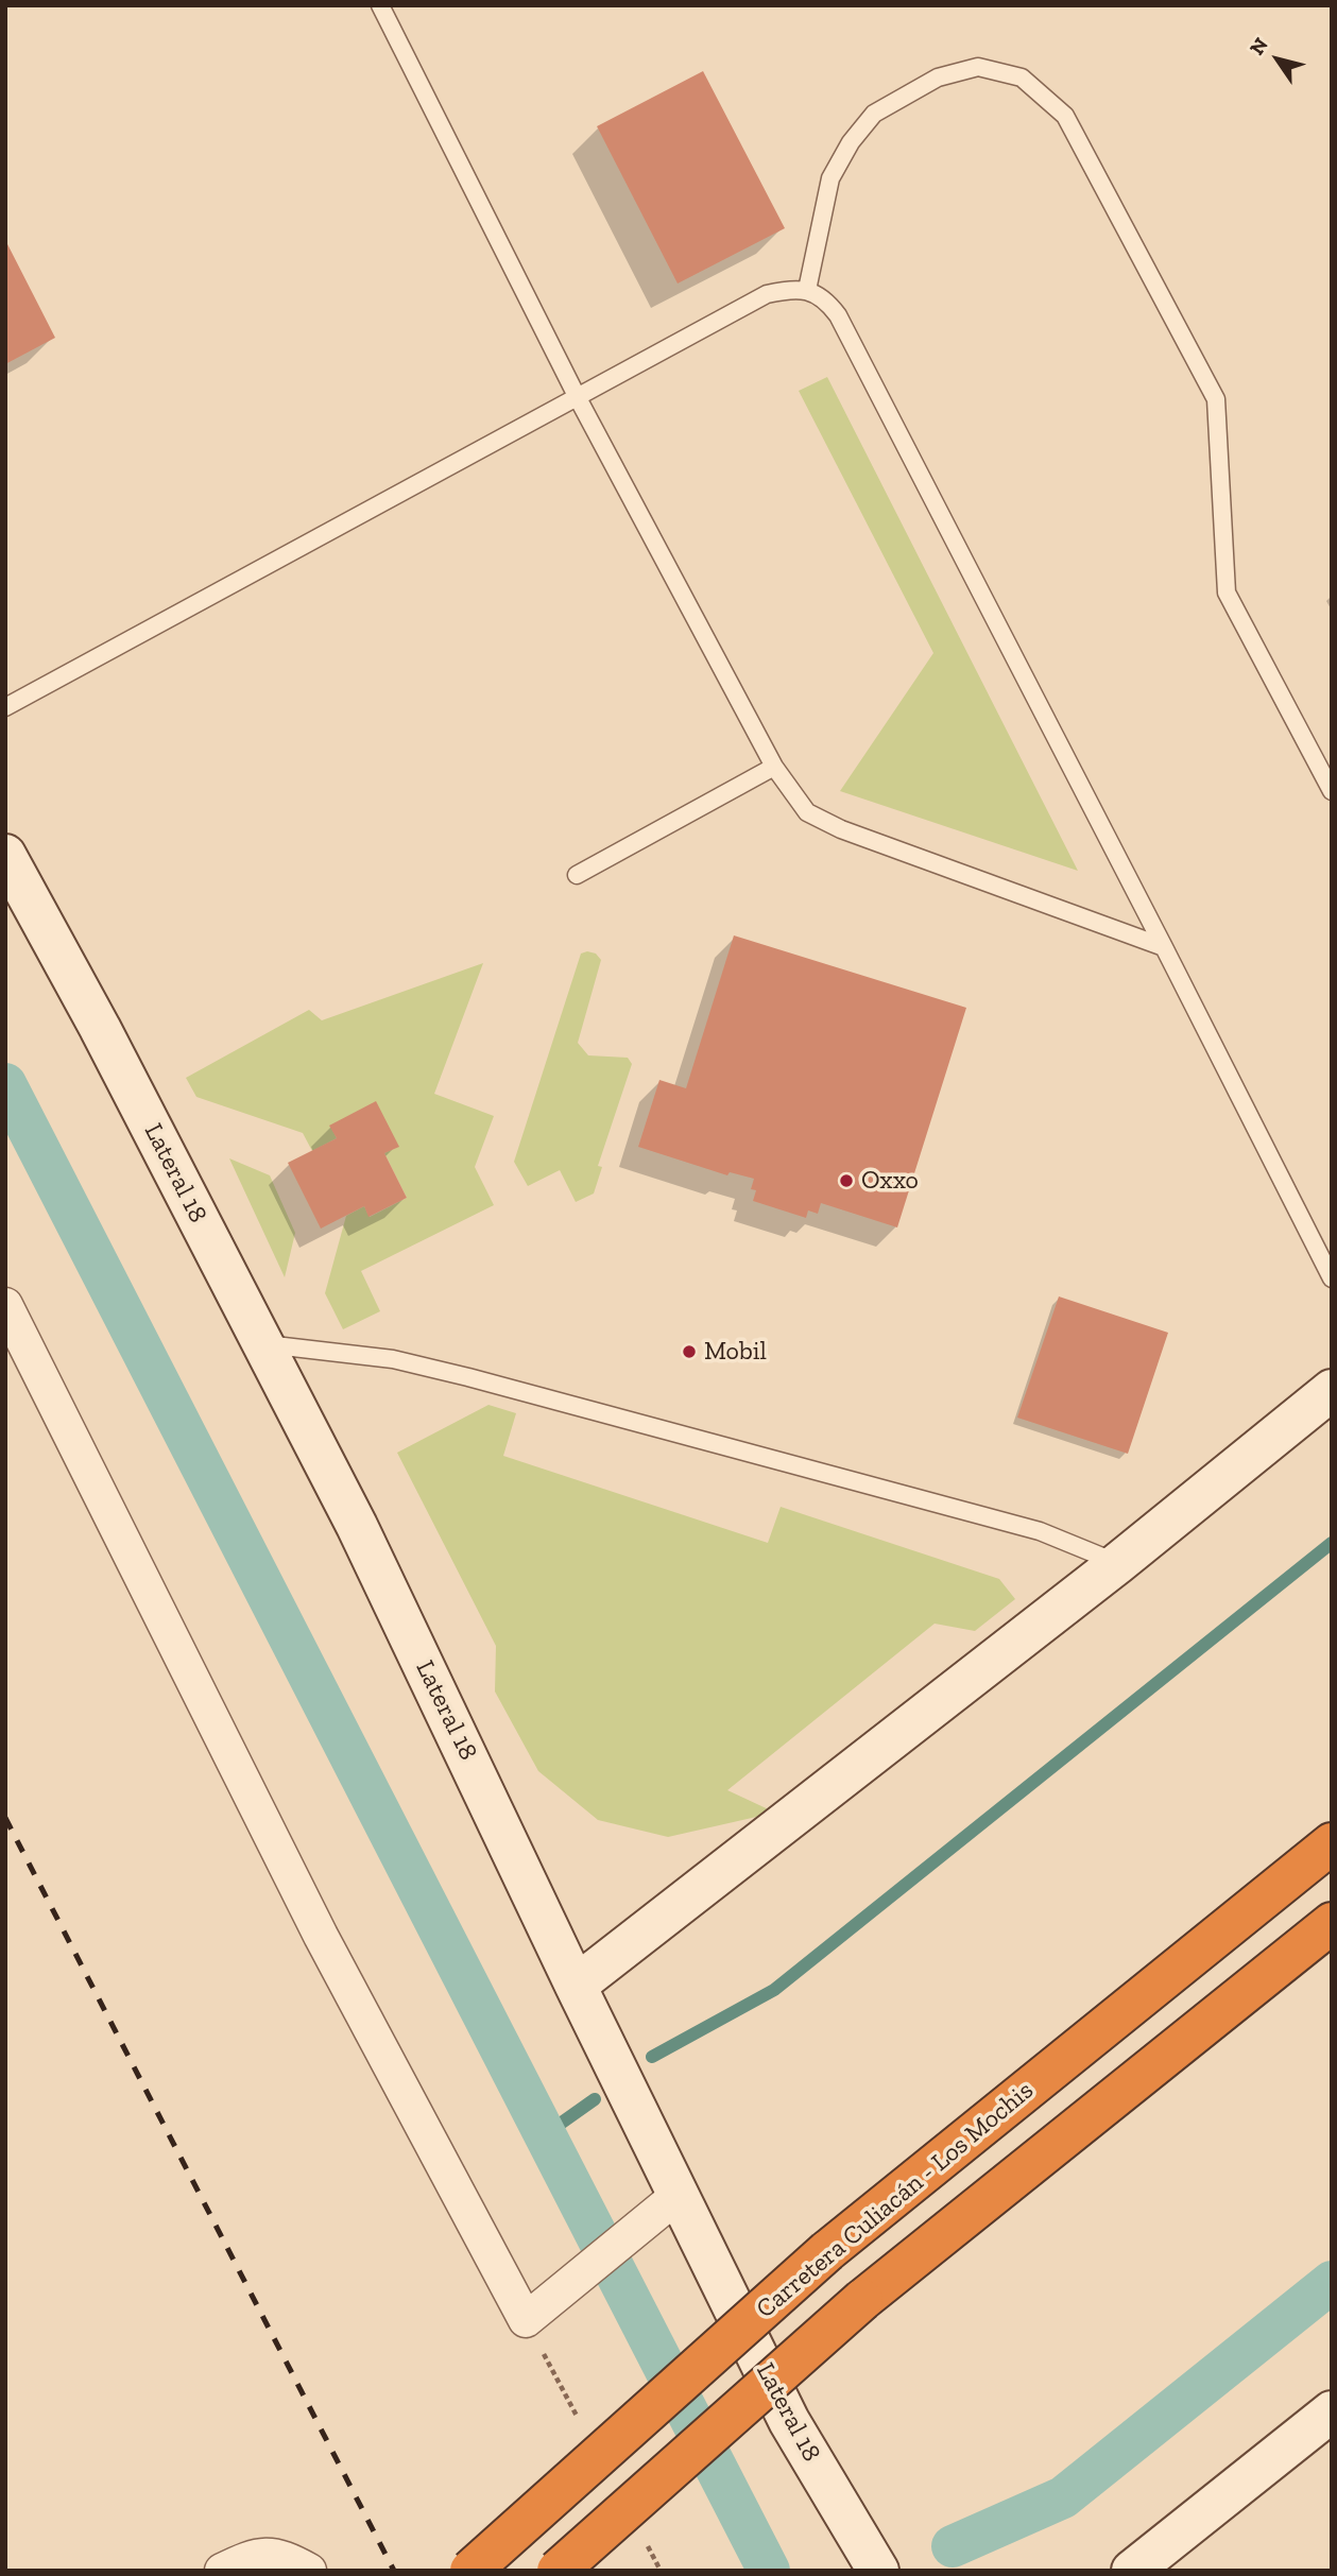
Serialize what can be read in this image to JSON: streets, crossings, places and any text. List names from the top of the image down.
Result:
{
  "streets": {
    "highway": ["Carretera Culiacán - Los Mochis"],
    "main road": ["Lateral 18"]
  },
  "places": ["Oxxo", "Mobil"],
  "north": "top left"
}
